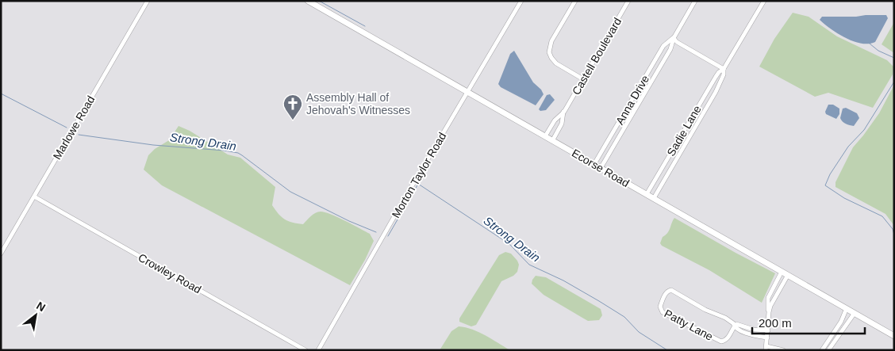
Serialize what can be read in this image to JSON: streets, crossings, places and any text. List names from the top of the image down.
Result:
{
  "streets": {
    "main road": ["Ecorse Road"],
    "street": [
      "Castell Boulevard",
      "Anna Drive",
      "Marlowe Road",
      "Sadie Lane",
      "Morton Taylor Road",
      "Crowley Road",
      "Patty Lane"
    ]
  },
  "crossings": [
    ["Castell Boulevard", "Ecorse Road"],
    ["Anna Drive", "Ecorse Road"],
    ["Marlowe Road", "Crowley Road"],
    ["Sadie Lane", "Ecorse Road"],
    ["Ecorse Road", "Morton Taylor Road"]
  ],
  "water": ["Strong Drain"],
  "places": {
    "church": ["Assembly Hall of Jehovah's Witnesses"]
  },
  "scale_bar": "200 m",
  "north": "top right"
}
